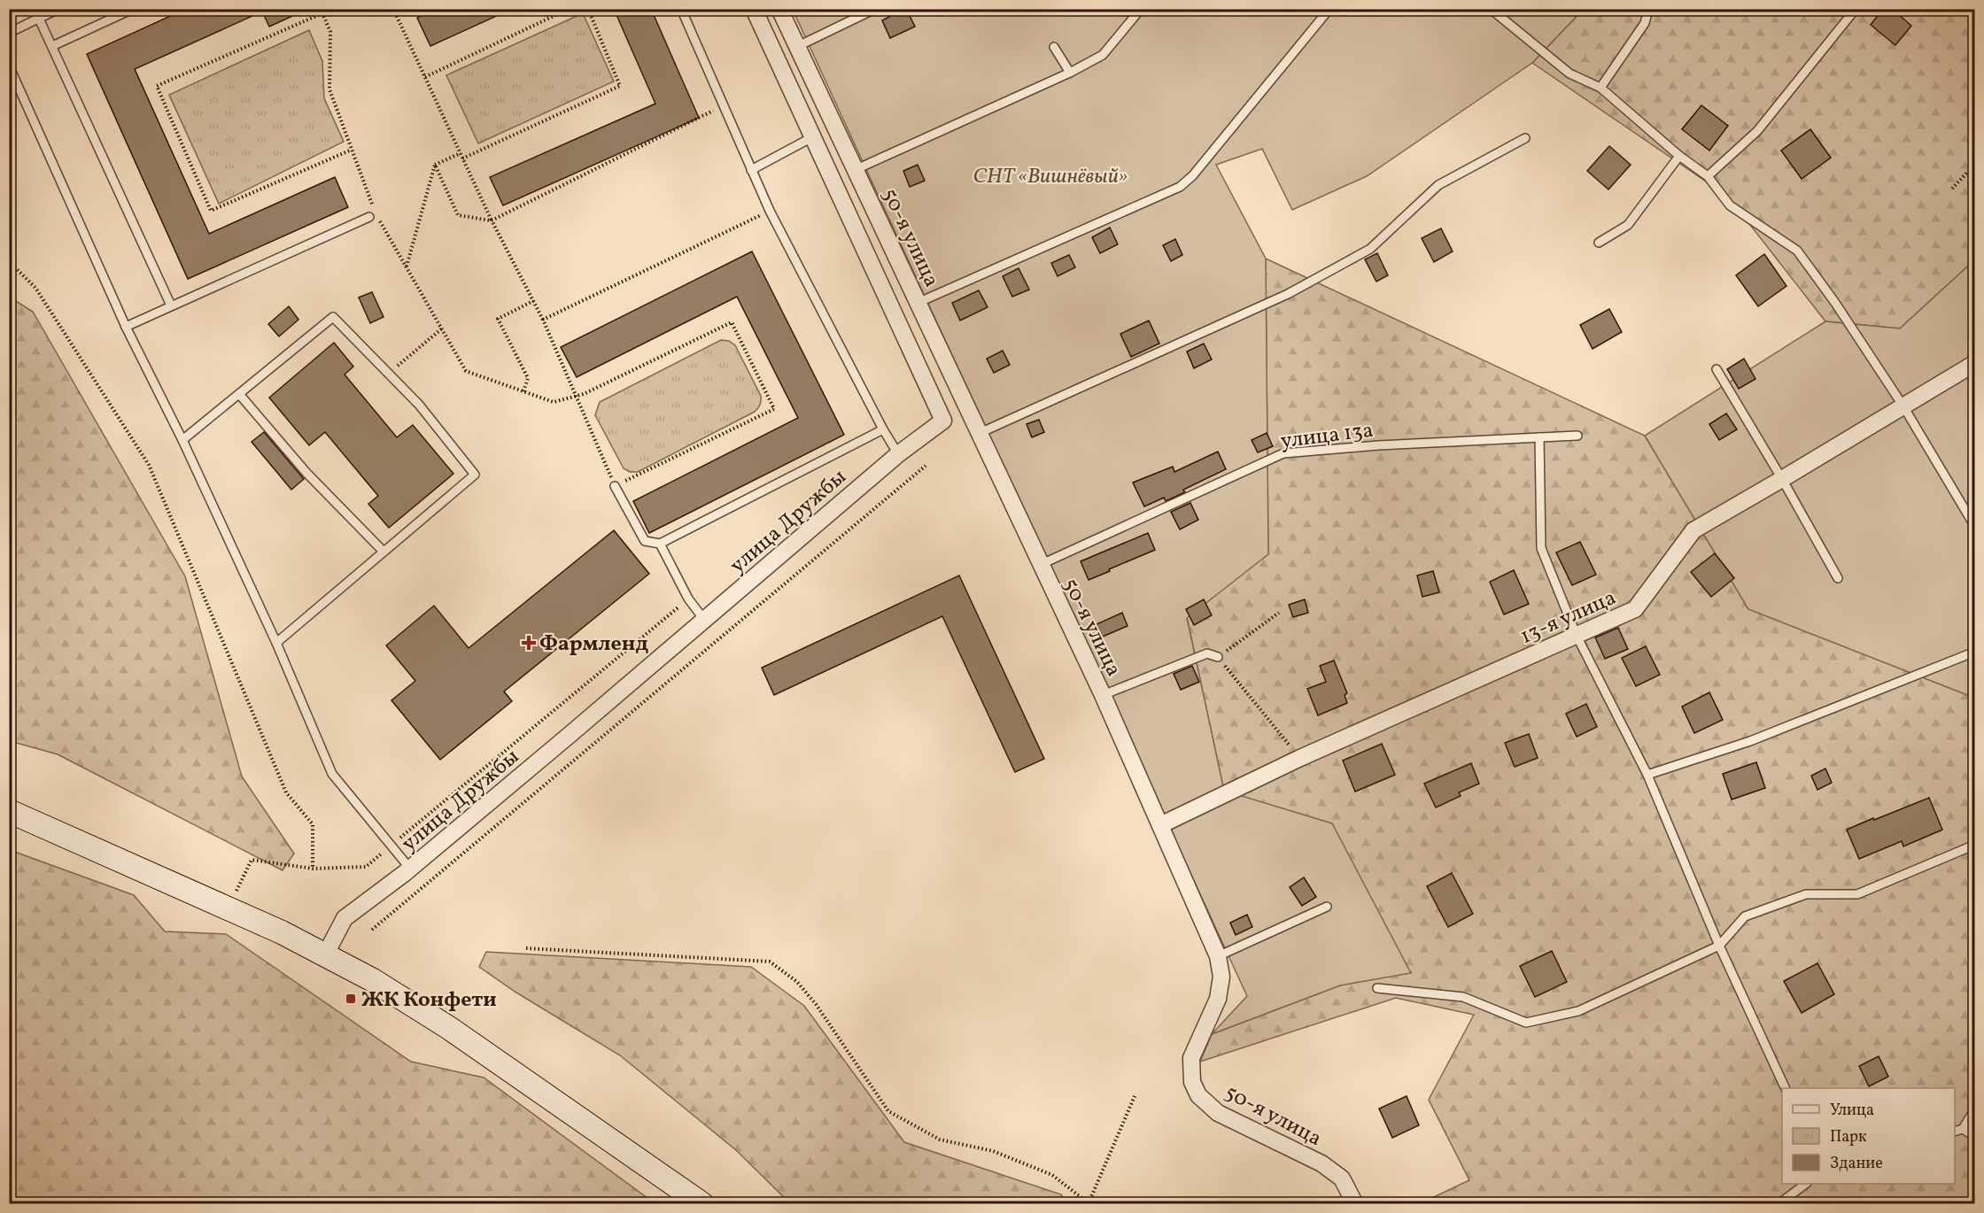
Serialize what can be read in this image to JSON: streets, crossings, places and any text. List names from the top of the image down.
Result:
{
  "streets": {
    "street": ["50-я улица", "улица Дружбы", "13-я улица"],
    "lane": ["улица 13а"]
  },
  "crossings": [
    ["50-я улица", "улица 13а"],
    ["50-я улица", "13-я улица"]
  ],
  "parks": ["СНТ «Вишнёвый»"],
  "places": {
    "health": ["Фармленд"],
    "transit": ["ЖК Конфети"]
  },
  "legend": ["Улица", "Парк", "Здание"]
}
